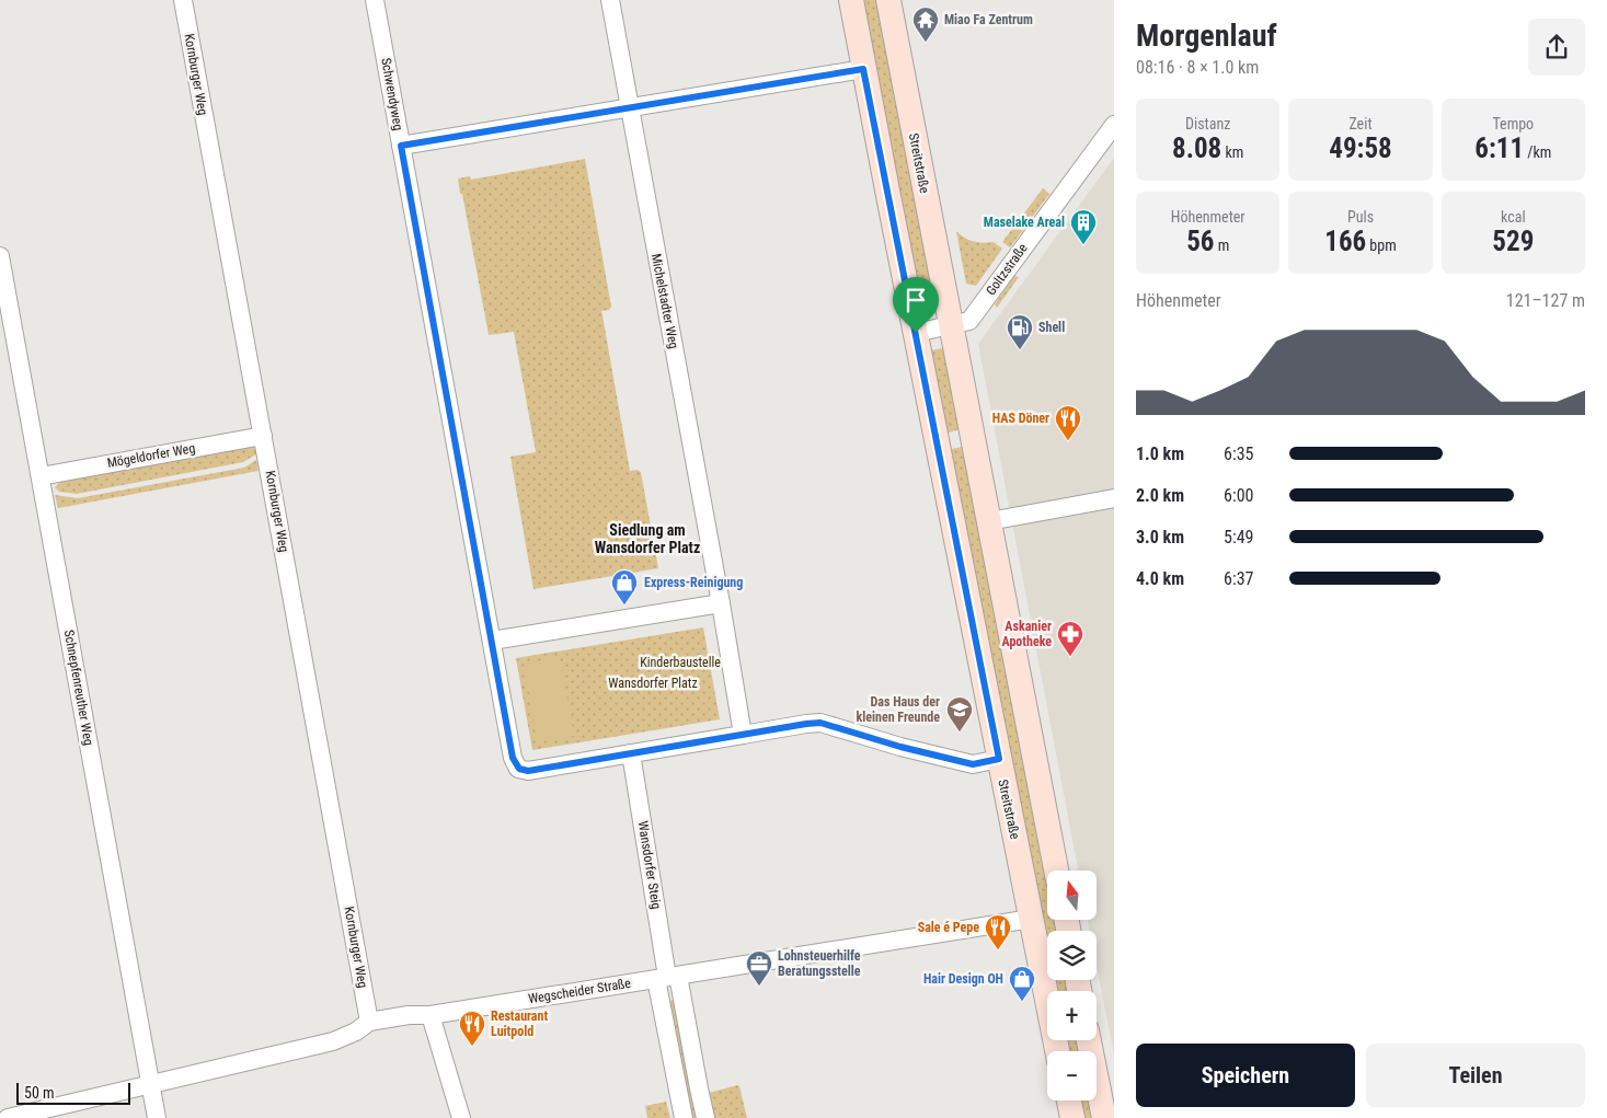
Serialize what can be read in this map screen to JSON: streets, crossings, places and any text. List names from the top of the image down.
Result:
{
  "streets": {
    "main road": ["Streitstraße"],
    "street": [
      "Kornburger Weg",
      "Schwendyweg",
      "Goltzstraße",
      "Michelstadter Weg",
      "Mögeldorfer Weg",
      "Schnepfenreuther Weg",
      "Wansdorfer Steig",
      "Wegscheider Straße"
    ]
  },
  "crossings": [
    ["Kornburger Weg", "Mögeldorfer Weg"],
    ["Kornburger Weg", "Wegscheider Straße"],
    ["Streitstraße", "Goltzstraße"],
    ["Streitstraße", "Wegscheider Straße"],
    ["Mögeldorfer Weg", "Schnepfenreuther Weg"],
    ["Schnepfenreuther Weg", "Wegscheider Straße"],
    ["Wansdorfer Steig", "Wegscheider Straße"]
  ],
  "districts": ["Siedlung am Wansdorfer Platz"],
  "parks": ["Kinderbaustelle", "Wansdorfer Platz"],
  "places": {
    "temple": ["Miao Fa Zentrum"],
    "building": ["Maselake Areal"],
    "fuel station": ["Shell"],
    "restaurant": ["HAS Döner", "Sale é Pepe", "Restaurant Luitpold"],
    "shop": ["Express-Reinigung", "Hair Design OH"],
    "pharmacy": ["Askanier Apotheke"],
    "school or university": ["Das Haus der kleinen Freunde"],
    "office": ["Lohnsteuerhilfe Beratungsstelle"]
  },
  "scale_bar": "50 m",
  "north": "top",
  "page": {
    "heading": ["Morgenlauf", "08:16 · 8 × 1.0 km"],
    "stats": [
      ["Distanz", "8.08 km"],
      ["Zeit", "49:58"],
      ["Tempo", "6:11 /km"],
      ["Höhenmeter", "56 m"],
      ["Puls", "166 bpm"],
      ["kcal", "529"]
    ],
    "chart": ["Höhenmeter", "121–127 m"],
    "list": [
      {
        "name": "1.0 km",
        "note": "6:35"
      },
      {
        "name": "2.0 km",
        "note": "6:00"
      },
      {
        "name": "3.0 km",
        "note": "5:49"
      },
      {
        "name": "4.0 km",
        "note": "6:37"
      }
    ],
    "map_buttons": ["+", "−"],
    "buttons": ["Speichern", "Teilen"],
    "scale": "50 m"
  }
}
